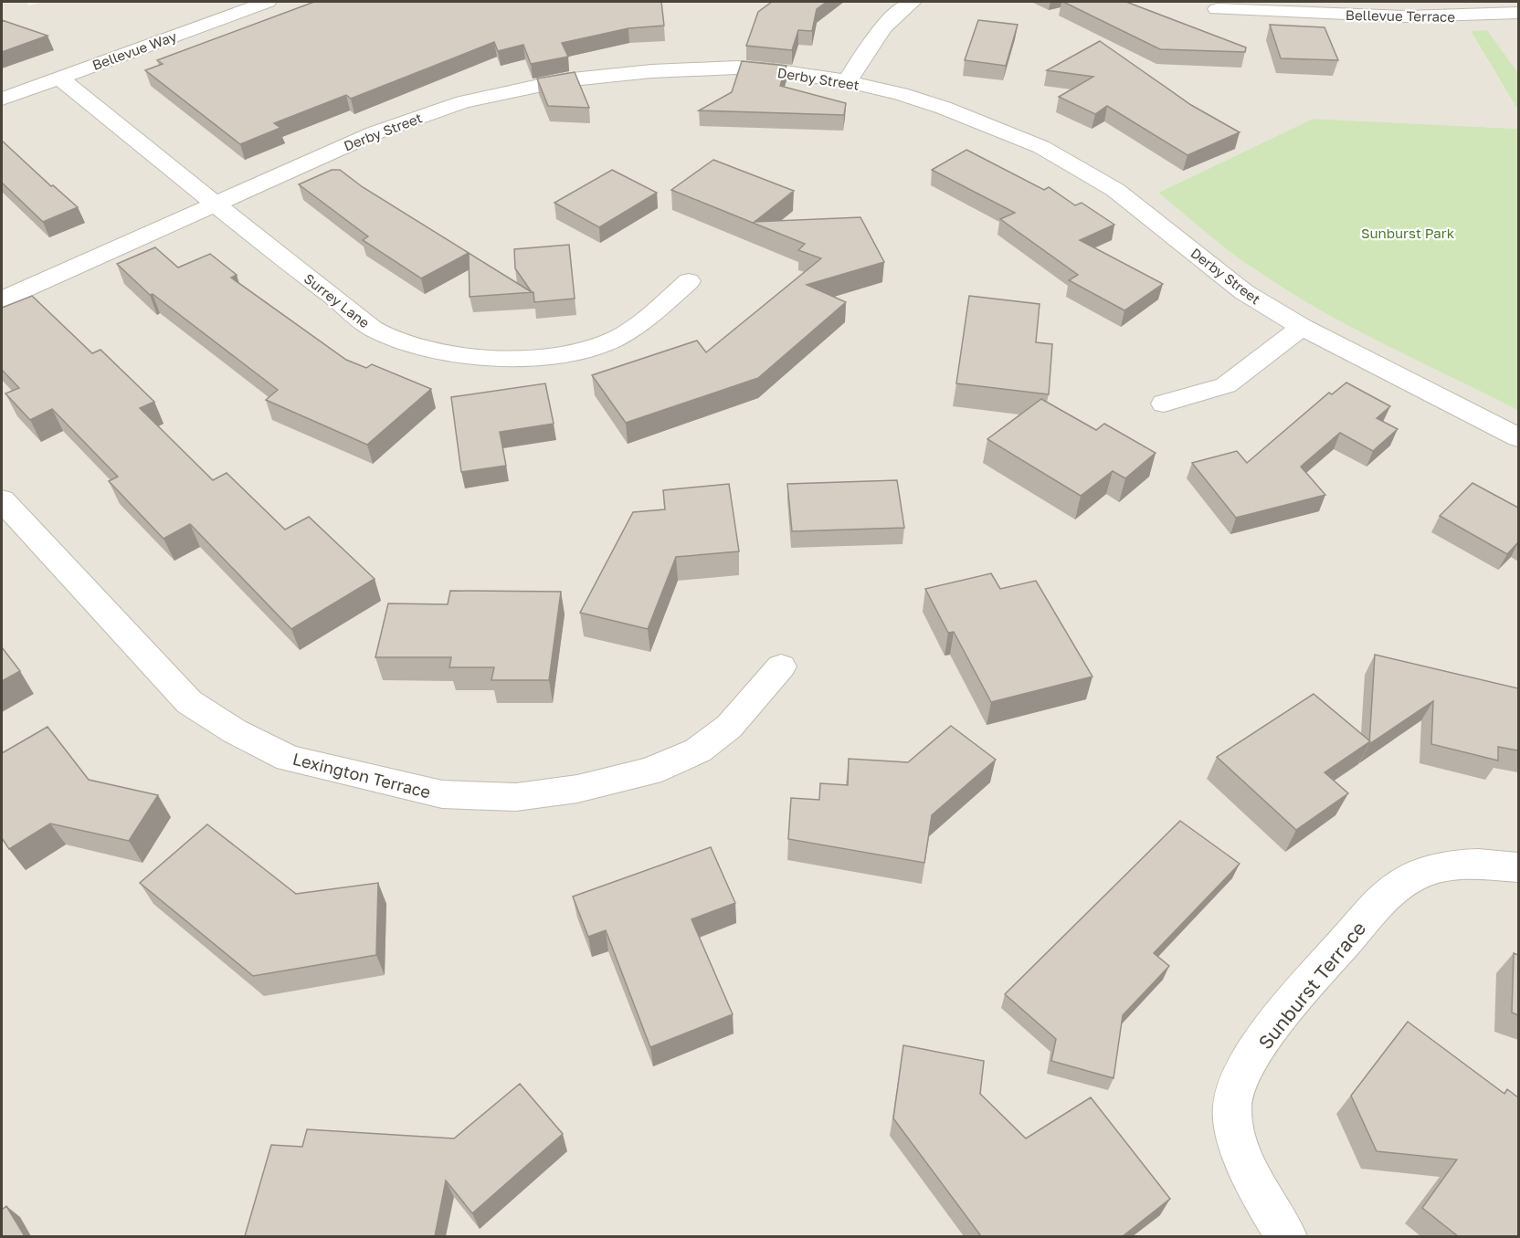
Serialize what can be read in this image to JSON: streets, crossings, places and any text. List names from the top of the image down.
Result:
{
  "streets": {
    "street": [
      "Bellevue Terrace",
      "Bellevue Way",
      "Derby Street",
      "Surrey Lane",
      "Lexington Terrace",
      "Sunburst Terrace"
    ]
  },
  "crossings": [
    ["Bellevue Way", "Surrey Lane"],
    ["Derby Street", "Surrey Lane"]
  ],
  "parks": ["Sunburst Park"]
}
